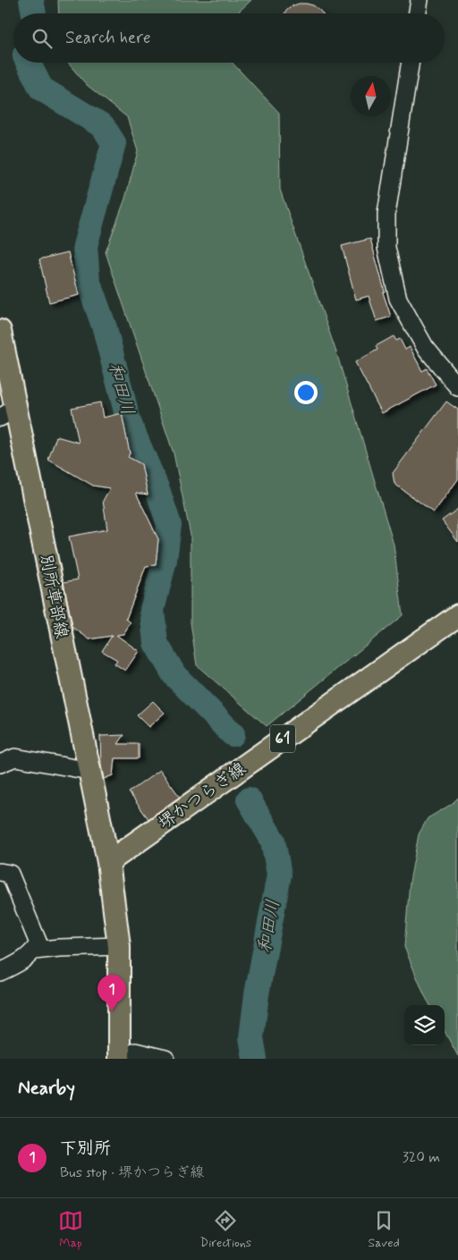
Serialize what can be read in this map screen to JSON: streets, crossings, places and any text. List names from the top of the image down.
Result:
{
  "streets": {
    "main road": ["別所草部線", "61", "堺かつらぎ線"]
  },
  "crossings": [
    ["別所草部線", "堺かつらぎ線"]
  ],
  "water": ["和田川"],
  "north": "top",
  "page": {
    "search": "Search here",
    "pins": "1",
    "heading": "Nearby",
    "list": [
      {
        "mark": "1",
        "name": "下別所",
        "note": "Bus stop · 堺かつらぎ線",
        "value": "320 m"
      }
    ],
    "nav": ["Map", "Directions", "Saved"]
  }
}
